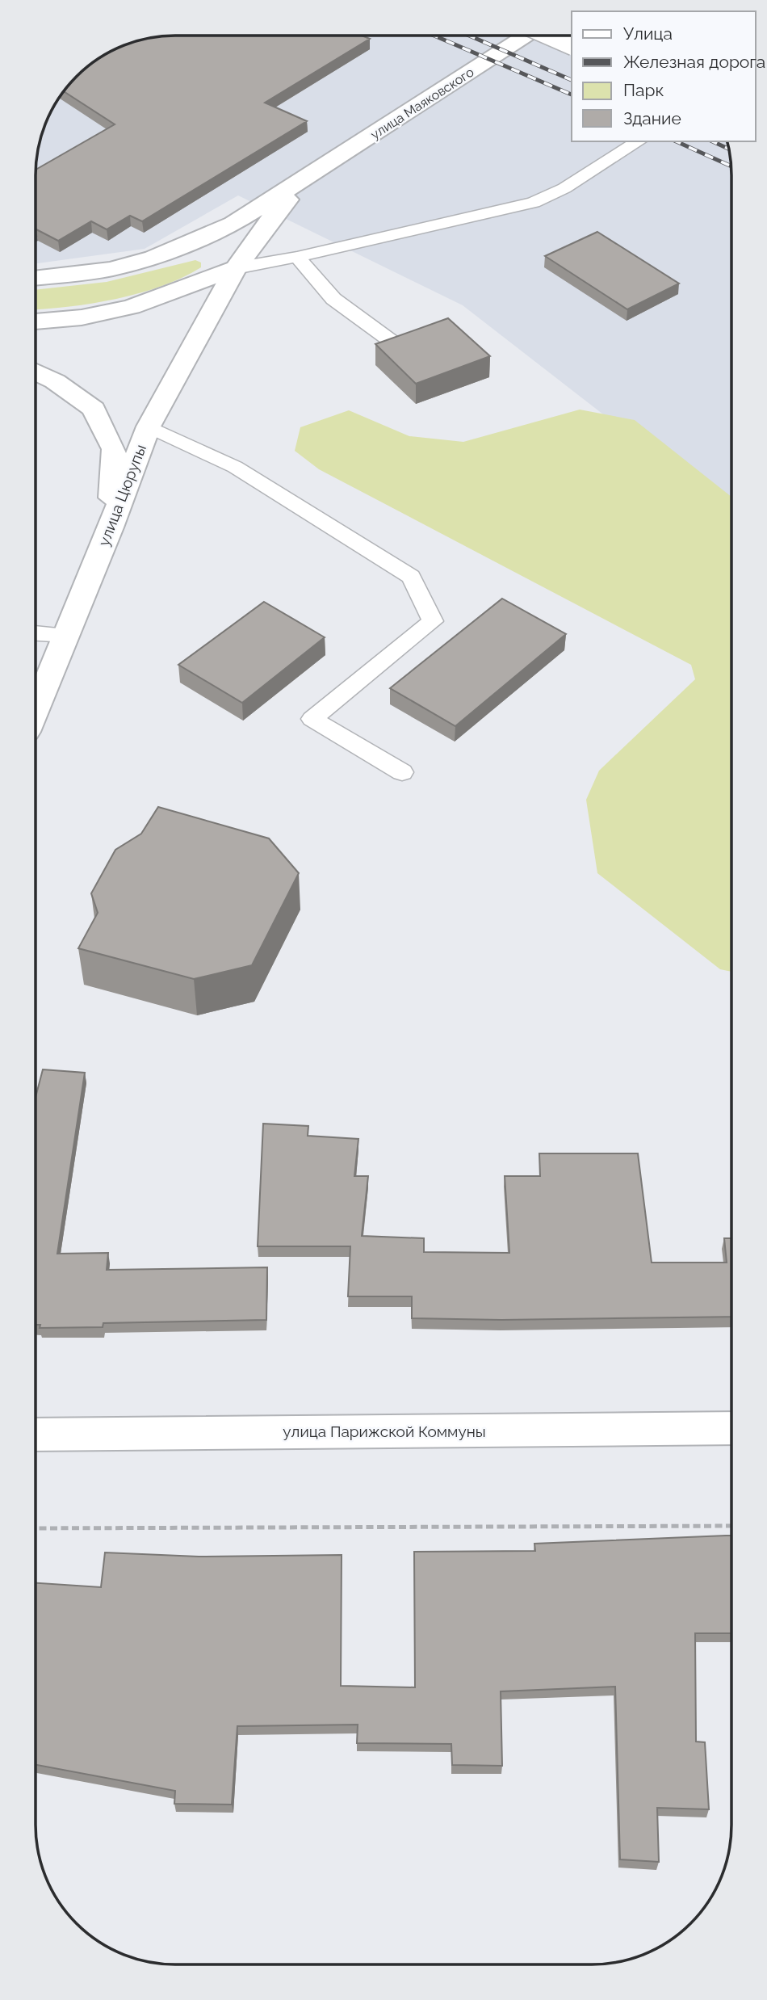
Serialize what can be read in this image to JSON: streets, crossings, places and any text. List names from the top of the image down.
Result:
{
  "streets": {
    "main road": ["улица Маяковского", "улица Цюрупы", "улица Парижской Коммуны"]
  },
  "crossings": [
    ["улица Маяковского", "улица Цюрупы"]
  ],
  "legend": [
    "Улица",
    "Железная дорога",
    "Парк",
    "Здание"
  ]
}
